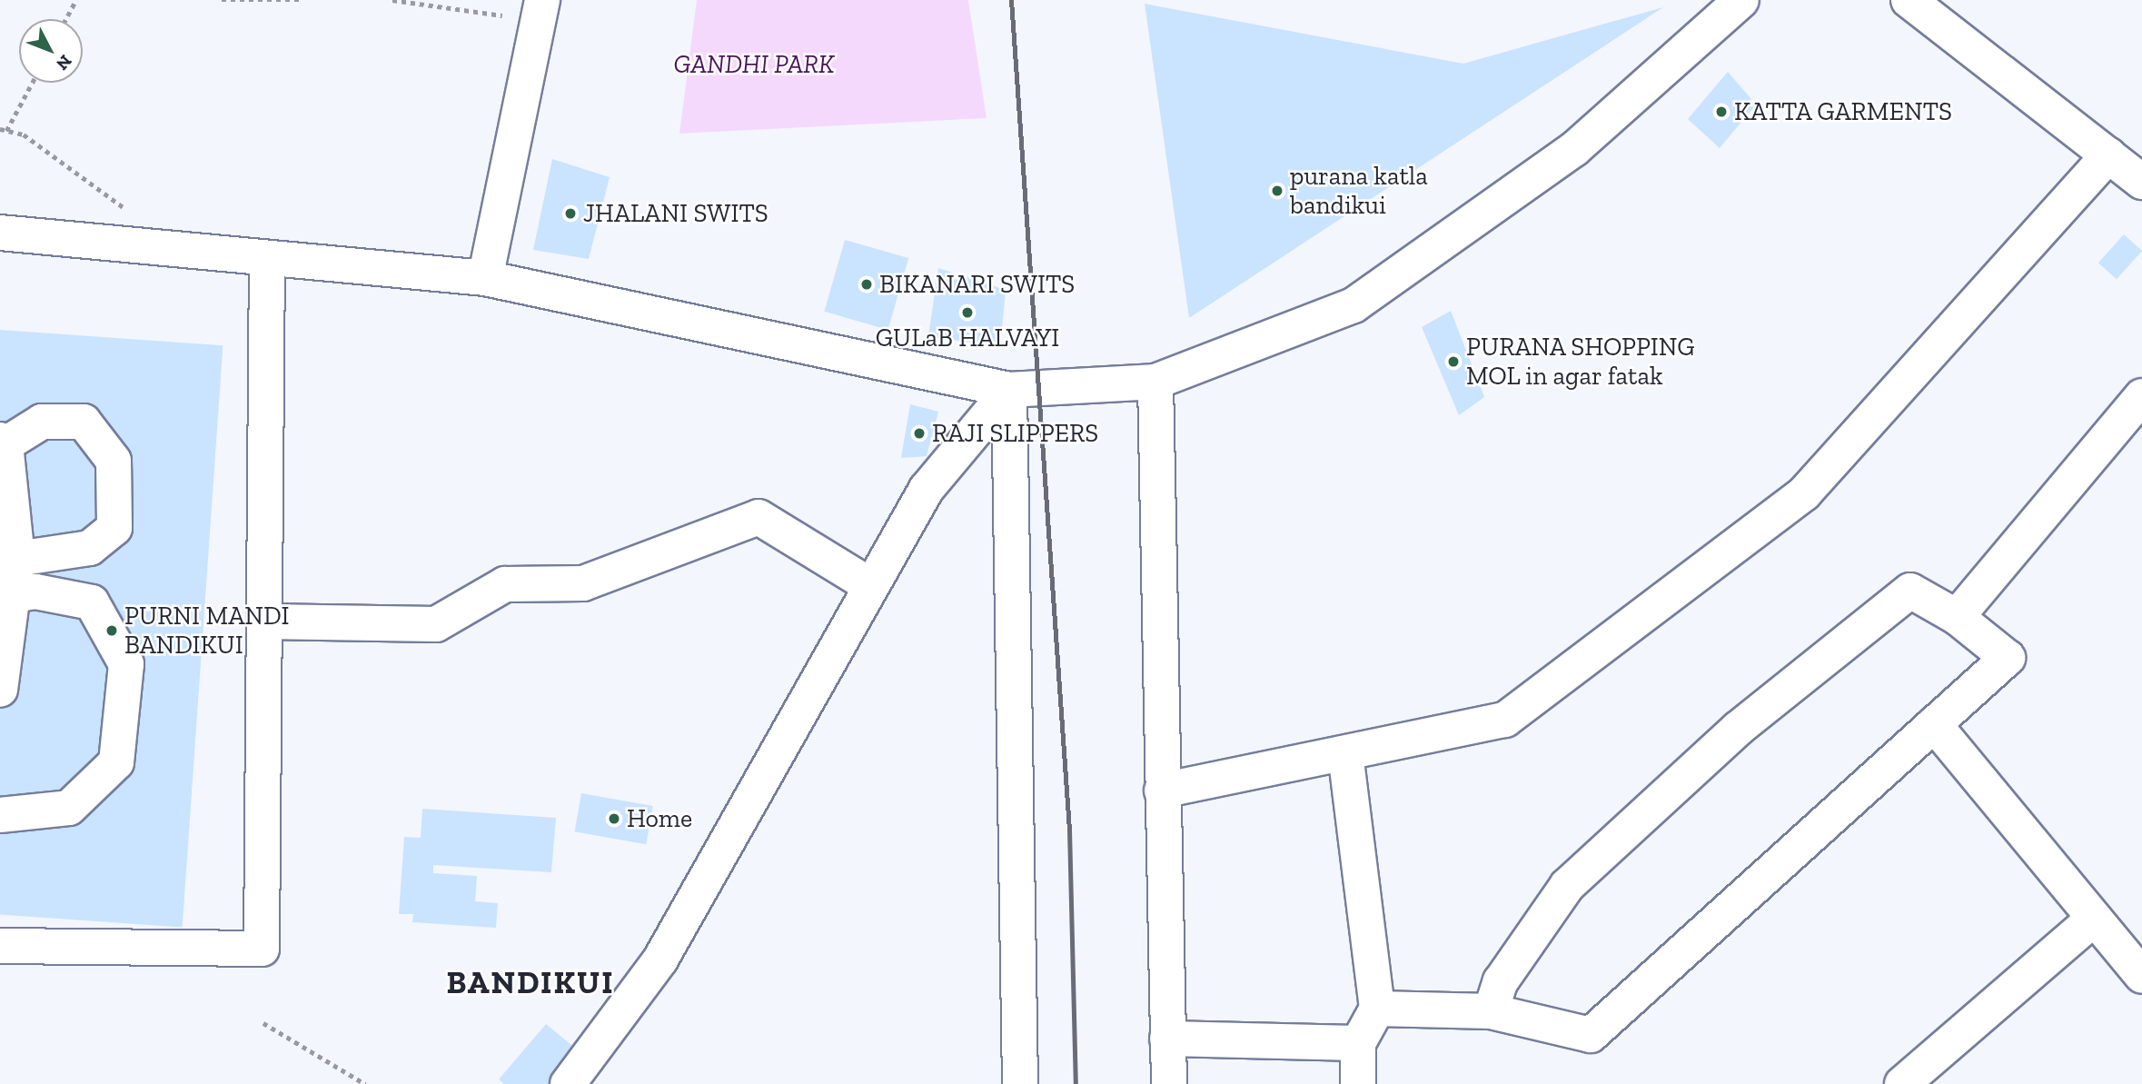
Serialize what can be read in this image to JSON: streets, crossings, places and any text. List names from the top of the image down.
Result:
{
  "districts": ["BANDIKUI"],
  "parks": ["GANDHI PARK"],
  "places": [
    "KATTA GARMENTS",
    "purana katla bandikui",
    "JHALANI SWITS",
    "BIKANARI SWITS",
    "GULaB HALVAYI",
    "PURANA SHOPPING MOL in agar fatak",
    "RAJI SLIPPERS",
    "PURNI MANDI BANDIKUI",
    "Home"
  ],
  "north": "bottom right"
}
